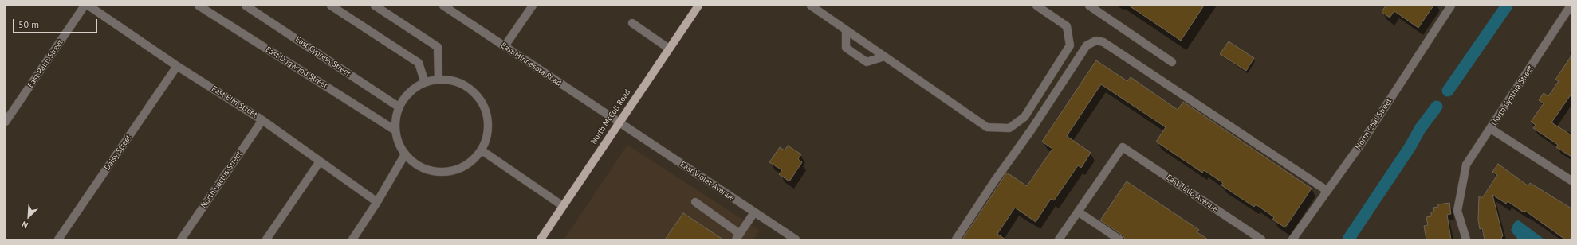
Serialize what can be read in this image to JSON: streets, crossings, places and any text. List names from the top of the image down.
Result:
{
  "streets": {
    "main road": ["North McColl Road"],
    "street": [
      "East Cypress Street",
      "East Palm Street",
      "East Minnesota Road",
      "East Dogwood Street",
      "North Cynthia Street",
      "East Elm Street",
      "North Chai Street",
      "Daisy Street",
      "North Cactus Street",
      "East Violet Avenue",
      "East Tulip Avenue"
    ]
  },
  "crossings": [
    ["East Cypress Street", "East Dogwood Street"],
    ["East Minnesota Road", "North McColl Road"],
    ["East Minnesota Road", "East Violet Avenue"],
    ["East Elm Street", "Daisy Street"],
    ["East Elm Street", "North Cactus Street"],
    ["North McColl Road", "East Violet Avenue"]
  ],
  "scale_bar": "50 m",
  "north": "bottom left"
}
